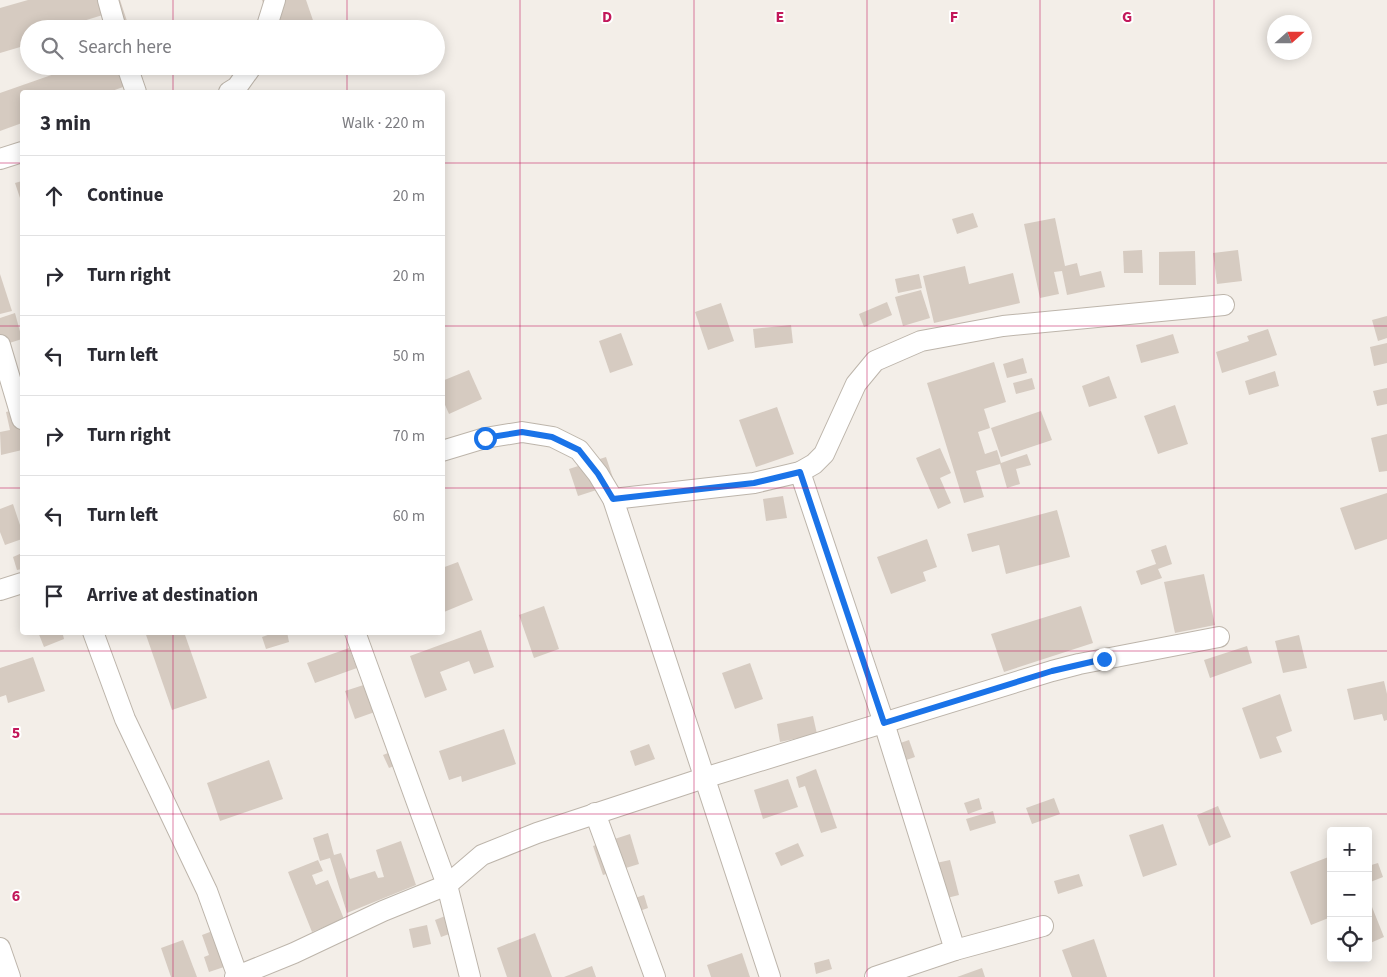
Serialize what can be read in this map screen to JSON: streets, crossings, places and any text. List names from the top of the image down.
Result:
{
  "north": "right",
  "page": {
    "search": "Search here",
    "heading": ["3 min", "Walk · 220 m"],
    "list": [
      ["Continue", "20 m"],
      ["Turn right", "20 m"],
      ["Turn left", "50 m"],
      ["Turn right", "70 m"],
      ["Turn left", "60 m"],
      "Arrive at destination"
    ],
    "map_buttons": ["+", "−"]
  },
  "grid": {
    "columns": [
      "D",
      "E",
      "F",
      "G"
    ],
    "rows": ["5", "6"]
  }
}
